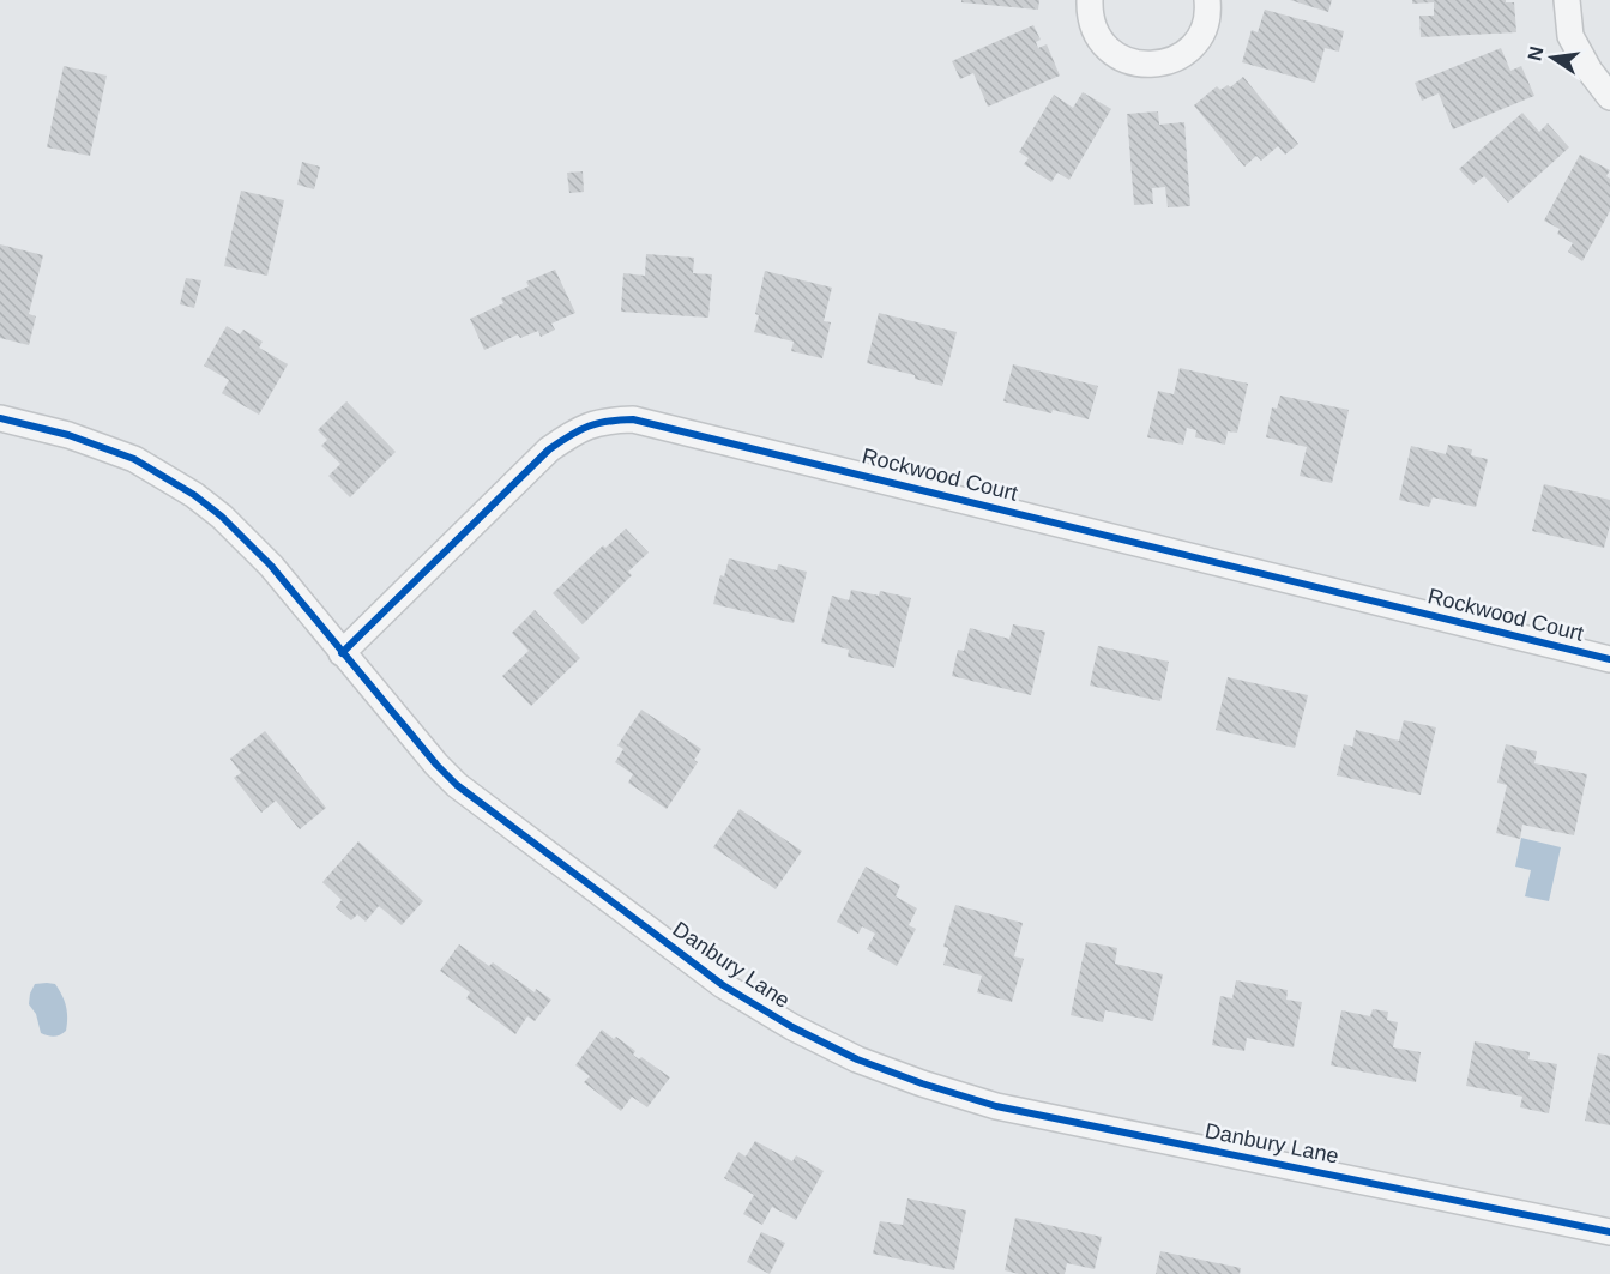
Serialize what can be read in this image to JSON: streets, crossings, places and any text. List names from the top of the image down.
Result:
{
  "streets": {
    "street": ["Rockwood Court", "Danbury Lane"]
  },
  "crossings": [
    ["Rockwood Court", "Danbury Lane"]
  ],
  "north": "left"
}
